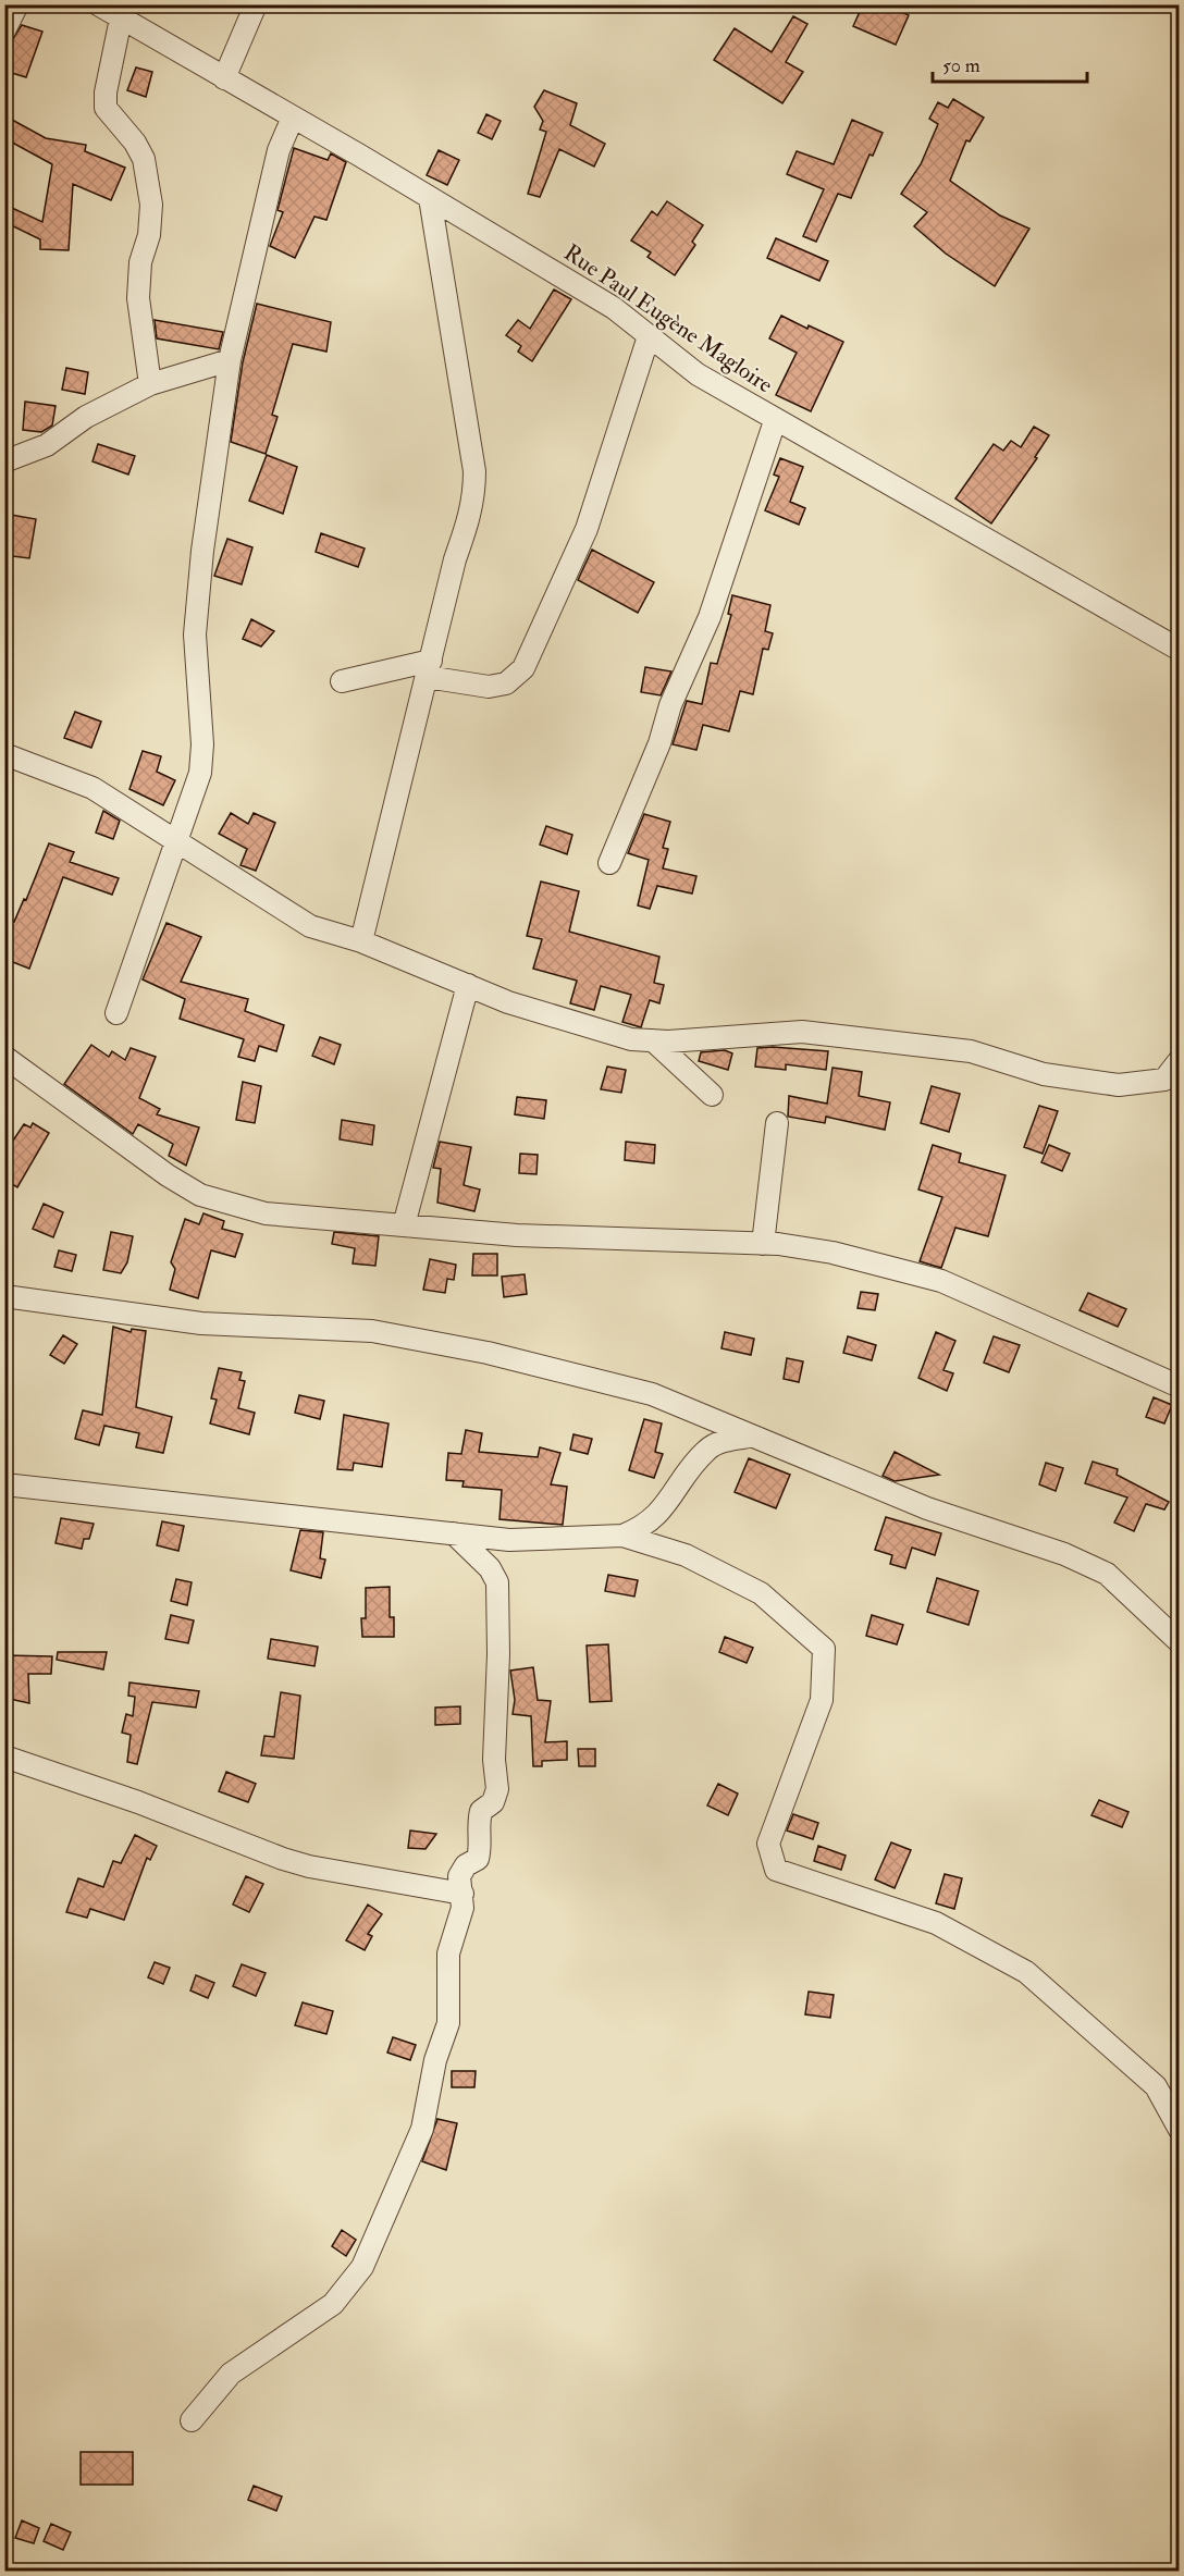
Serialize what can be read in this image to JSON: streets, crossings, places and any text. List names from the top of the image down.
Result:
{
  "streets": {
    "street": ["Rue Paul Eugène Magloire"]
  },
  "scale_bar": "50 m"
}
